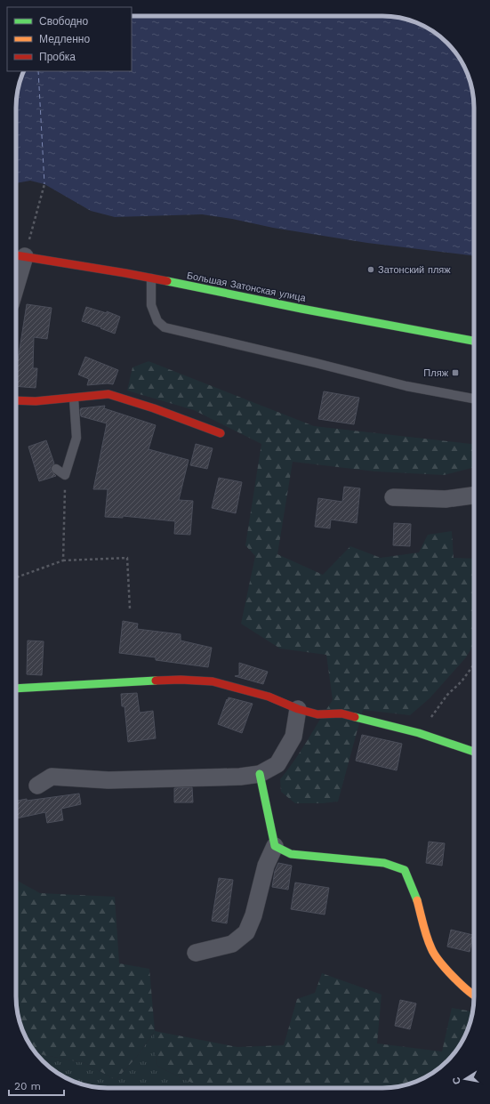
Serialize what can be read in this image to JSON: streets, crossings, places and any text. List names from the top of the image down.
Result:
{
  "streets": {
    "street": ["Большая Затонская улица"]
  },
  "places": {
    "other": ["Затонский пляж"],
    "transit": ["Пляж"]
  },
  "legend": ["Свободно", "Медленно", "Пробка"],
  "scale_bar": "20 m",
  "north": "left"
}
